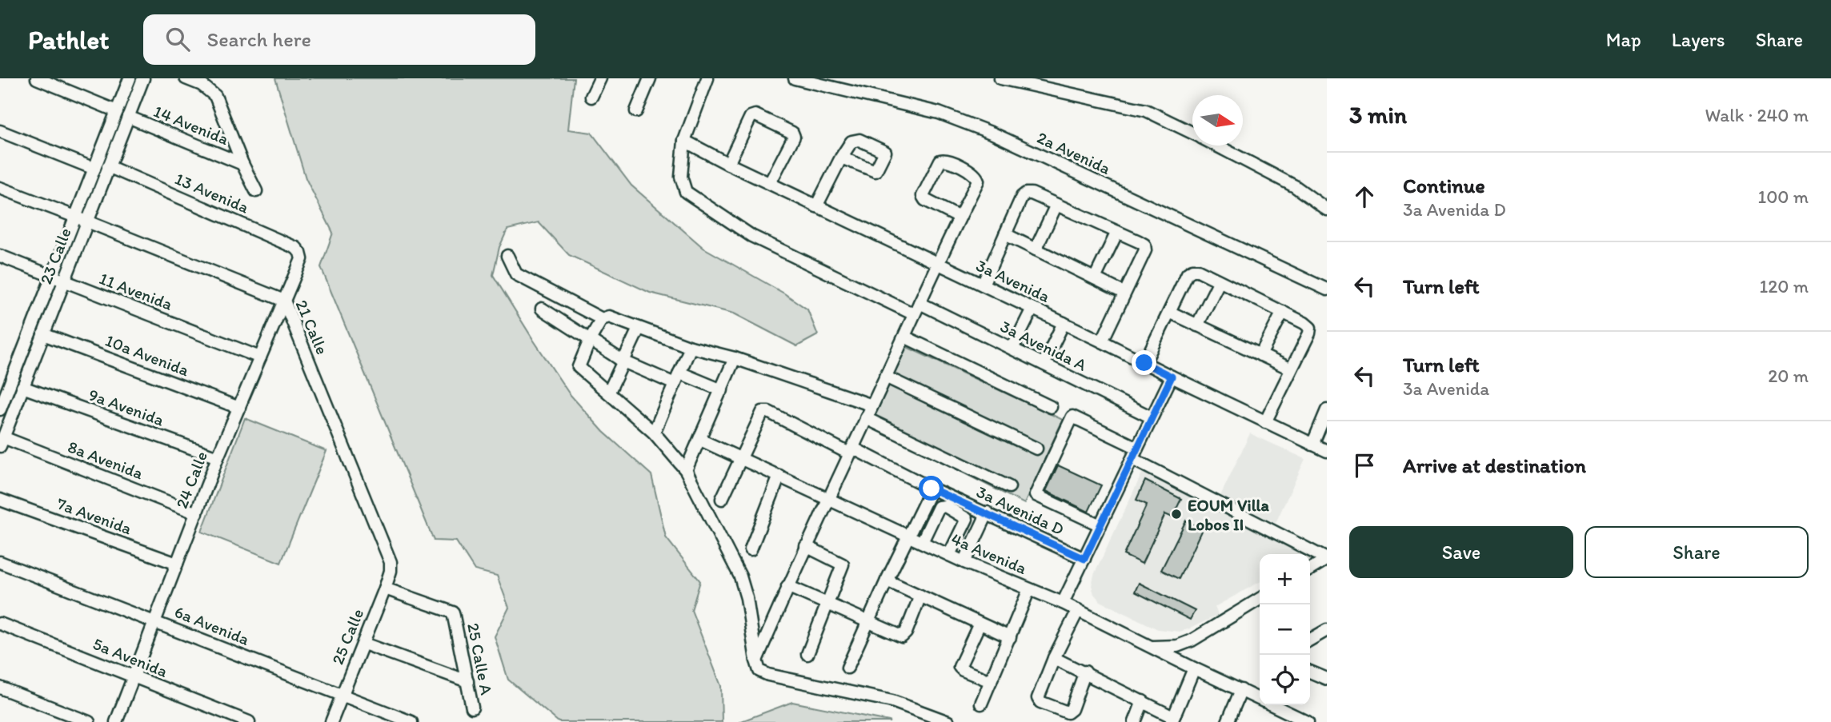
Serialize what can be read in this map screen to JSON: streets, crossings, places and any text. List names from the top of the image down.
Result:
{
  "streets": {
    "street": [
      "14 Avenida",
      "2a Avenida",
      "13 Avenida",
      "23 Calle",
      "3a Avenida",
      "11 Avenida",
      "21 Calle",
      "3a Avenida A",
      "10a Avenida",
      "9a Avenida",
      "8a Avenida",
      "24 Calle",
      "3a Avenida D",
      "7a Avenida",
      "4a Avenida",
      "6a Avenida",
      "25 Calle",
      "5a Avenida",
      "25 Calle A"
    ]
  },
  "crossings": [
    ["14 Avenida", "23 Calle"],
    ["13 Avenida", "23 Calle"],
    ["13 Avenida", "24 Calle"],
    ["23 Calle", "11 Avenida"],
    ["23 Calle", "21 Calle"],
    ["23 Calle", "10a Avenida"],
    ["23 Calle", "9a Avenida"],
    ["23 Calle", "8a Avenida"],
    ["11 Avenida", "24 Calle"],
    ["21 Calle", "24 Calle"],
    ["21 Calle", "25 Calle"],
    ["10a Avenida", "24 Calle"],
    ["9a Avenida", "24 Calle"],
    ["8a Avenida", "24 Calle"],
    ["24 Calle", "7a Avenida"],
    ["24 Calle", "6a Avenida"],
    ["24 Calle", "5a Avenida"],
    ["3a Avenida D", "4a Avenida"],
    ["6a Avenida", "25 Calle"],
    ["25 Calle", "25 Calle A"]
  ],
  "places": ["EOUM Villa Lobos II"],
  "north": "right",
  "page": {
    "header": "Pathlet",
    "search": "Search here",
    "nav": ["Map", "Layers", "Share"],
    "heading": ["3 min", "Walk · 240 m"],
    "list": [
      ["Continue", "3a Avenida D", "100 m"],
      ["Turn left", "120 m"],
      ["Turn left", "3a Avenida", "20 m"],
      "Arrive at destination"
    ],
    "buttons": ["Save", "Share"],
    "map_buttons": ["+", "−"]
  }
}
